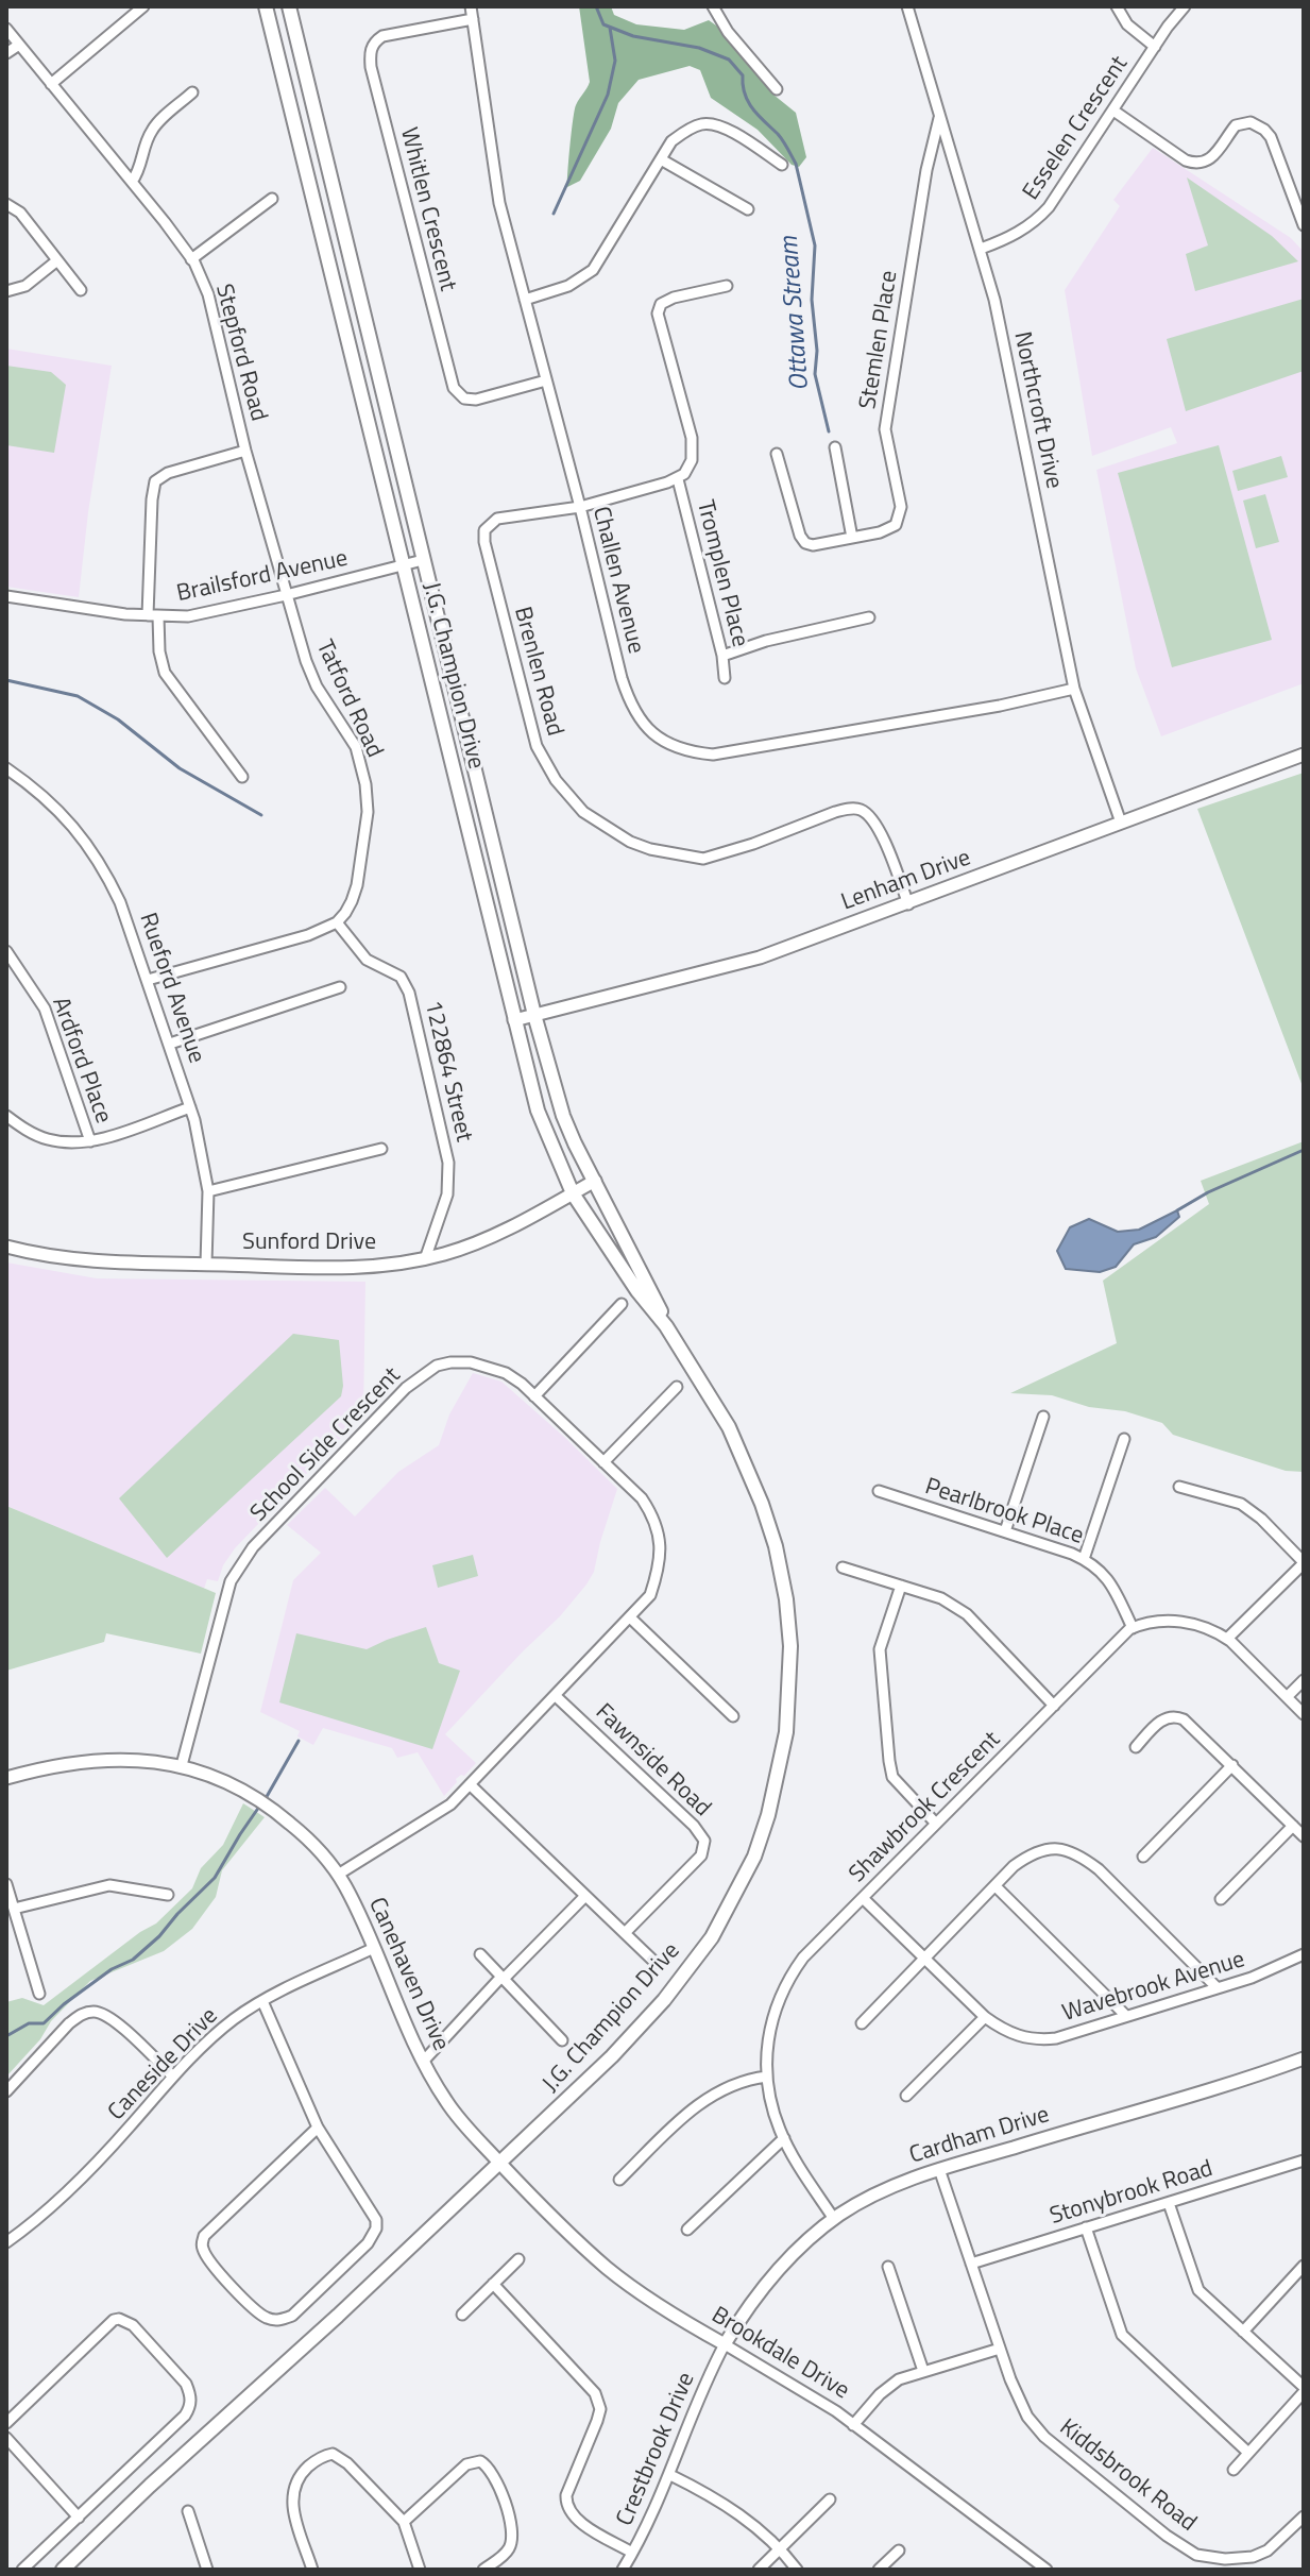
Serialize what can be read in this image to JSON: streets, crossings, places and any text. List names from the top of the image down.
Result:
{
  "streets": {
    "main road": ["J.G. Champion Drive"],
    "street": [
      "Esselen Crescent",
      "Whitlen Crescent",
      "Stemlen Place",
      "Stepford Road",
      "Northcroft Drive",
      "Tromplen Place",
      "Brailsford Avenue",
      "Challen Avenue",
      "Brenlen Road",
      "Tatford Road",
      "Lenham Drive",
      "Rueford Avenue",
      "Ardford Place",
      "122864 Street",
      "Sunford Drive",
      "School Side Crescent",
      "Pearlbrook Place",
      "Fawnside Road",
      "Shawbrook Crescent",
      "Canehaven Drive",
      "Wavebrook Avenue",
      "Caneside Drive",
      "Cardham Drive",
      "Stonybrook Road",
      "Brookdale Drive",
      "Crestbrook Drive",
      "Kiddsbrook Road"
    ]
  },
  "crossings": [
    ["Esselen Crescent", "Northcroft Drive"],
    ["Whitlen Crescent", "Challen Avenue"],
    ["Stemlen Place", "Northcroft Drive"],
    ["Stepford Road", "Brailsford Avenue"],
    ["Stepford Road", "Tatford Road"],
    ["Northcroft Drive", "Challen Avenue"],
    ["Northcroft Drive", "Lenham Drive"],
    ["Tromplen Place", "Challen Avenue"],
    ["Tromplen Place", "Brenlen Road"],
    ["Brailsford Avenue", "J.G. Champion Drive"],
    ["Brailsford Avenue", "Tatford Road"],
    ["Challen Avenue", "Brenlen Road"],
    ["Brenlen Road", "Lenham Drive"],
    ["J.G. Champion Drive", "Lenham Drive"],
    ["J.G. Champion Drive", "Sunford Drive"],
    ["J.G. Champion Drive", "Canehaven Drive"],
    ["J.G. Champion Drive", "Brookdale Drive"],
    ["Tatford Road", "122864 Street"],
    ["Rueford Avenue", "Sunford Drive"],
    ["122864 Street", "Sunford Drive"],
    ["School Side Crescent", "Fawnside Road"],
    ["School Side Crescent", "Canehaven Drive"],
    ["Pearlbrook Place", "Shawbrook Crescent"],
    ["Shawbrook Crescent", "Wavebrook Avenue"],
    ["Shawbrook Crescent", "Cardham Drive"],
    ["Canehaven Drive", "Caneside Drive"],
    ["Canehaven Drive", "Brookdale Drive"],
    ["Cardham Drive", "Brookdale Drive"],
    ["Cardham Drive", "Crestbrook Drive"],
    ["Cardham Drive", "Kiddsbrook Road"],
    ["Stonybrook Road", "Kiddsbrook Road"],
    ["Brookdale Drive", "Crestbrook Drive"]
  ],
  "water": ["Ottawa Stream"]
}
